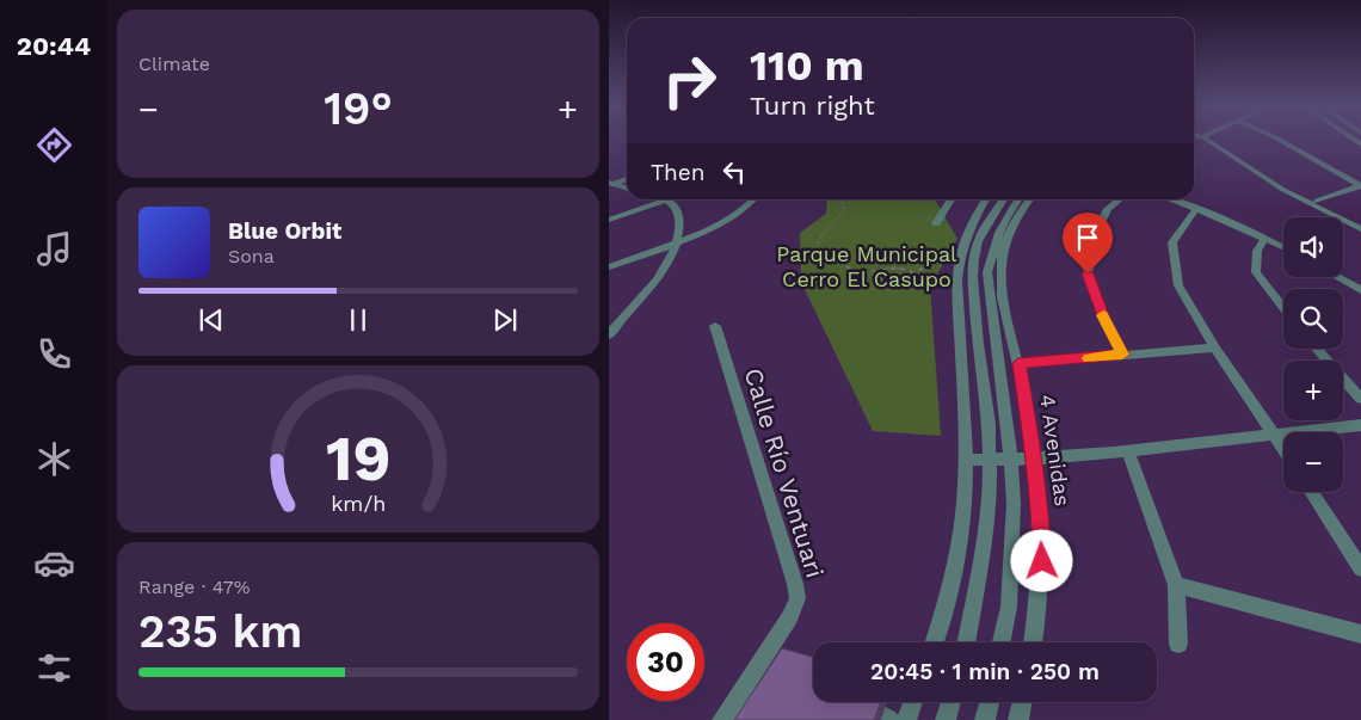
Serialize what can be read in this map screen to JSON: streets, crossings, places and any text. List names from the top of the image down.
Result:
{
  "streets": {
    "street": ["4 Avenidas", "Calle Río Ventuari"]
  },
  "parks": ["Parque Municipal Cerro El Casupo"],
  "page": {
    "tabs": "20:44",
    "tile": [
      "Climate",
      ["Range · 47%", "235 km"]
    ],
    "turn": ["110 m", "Turn right"],
    "heat": ["−", "19°", "+"],
    "then": "Then",
    "song": ["Blue Orbit", "Sona"],
    "map_buttons": ["+", "−"],
    "limit": "30",
    "trip": "20:45 · 1 min · 250 m",
    "gauge": ["19", "km/h"]
  }
}
